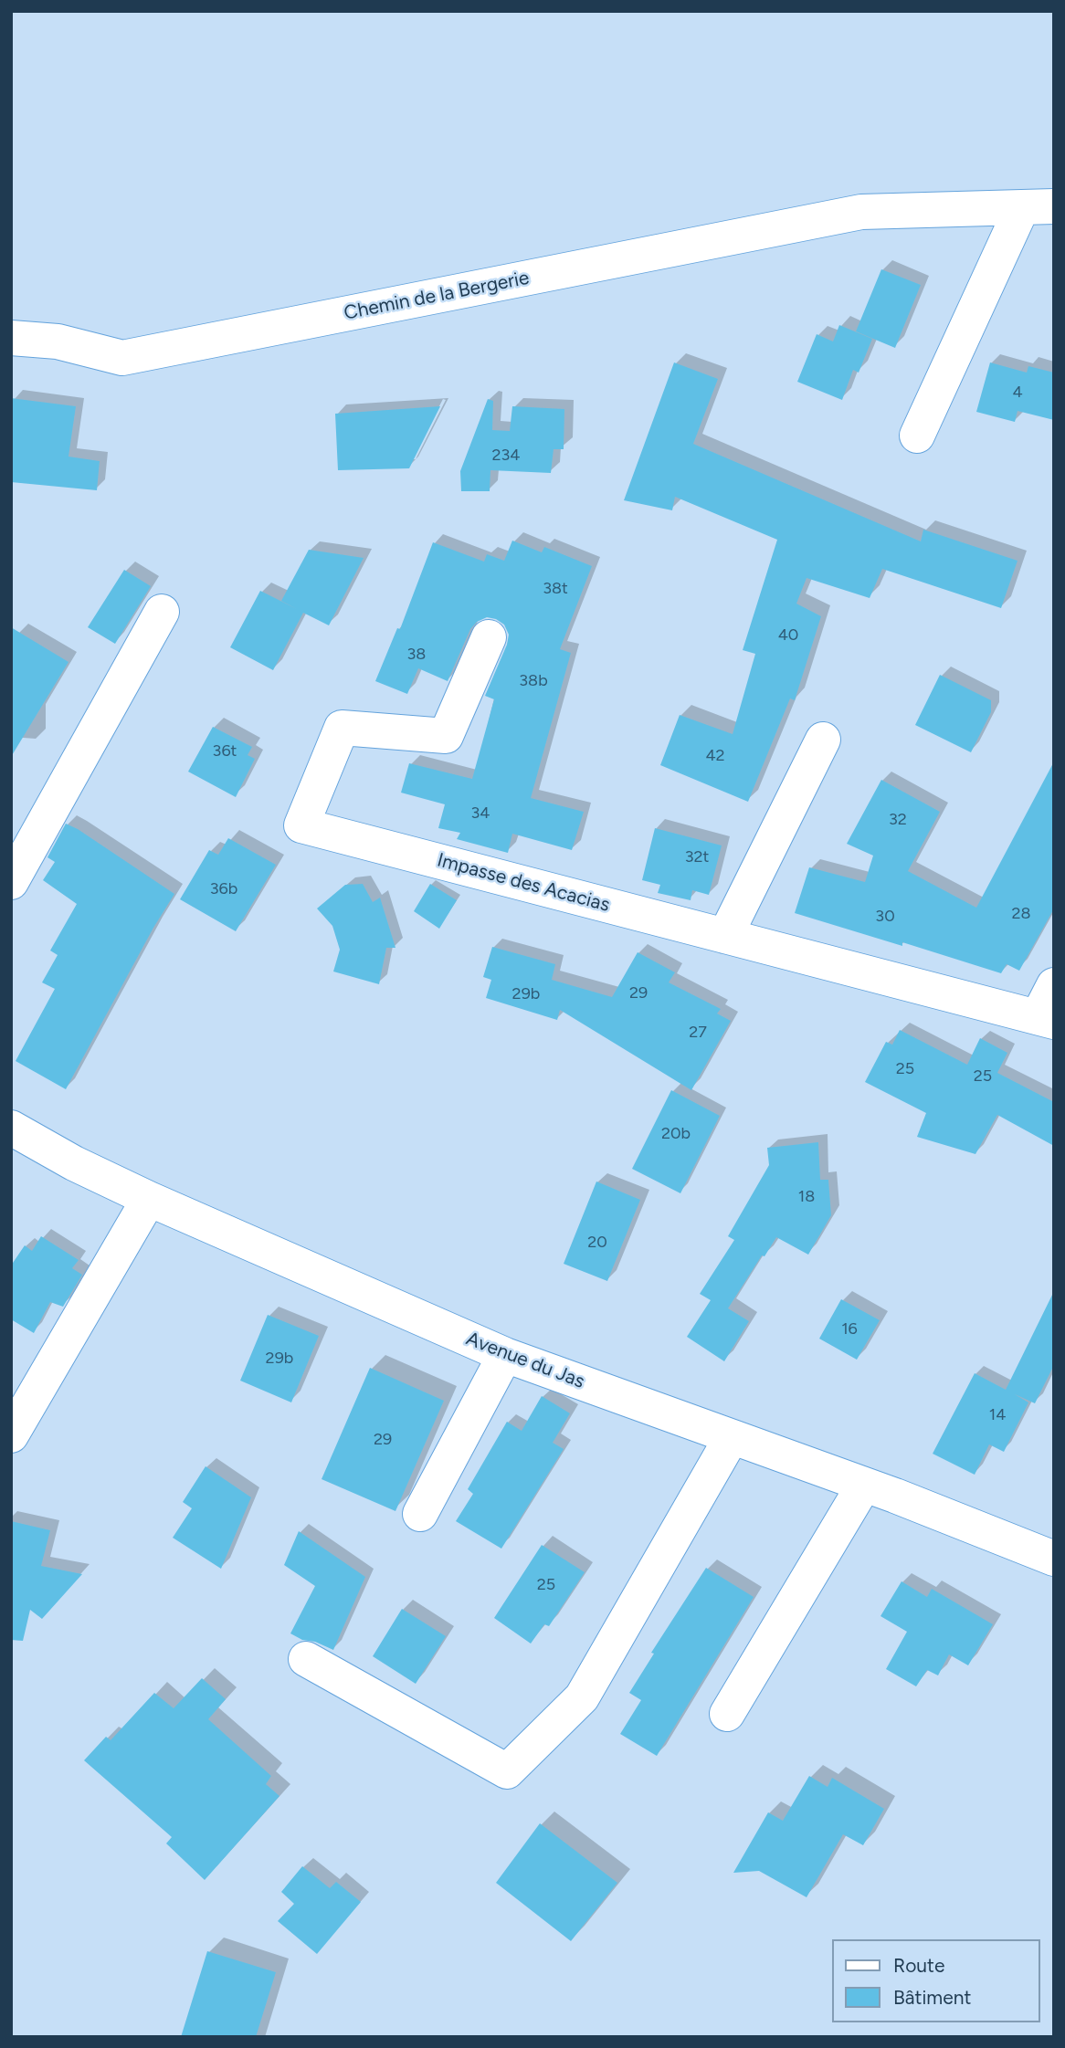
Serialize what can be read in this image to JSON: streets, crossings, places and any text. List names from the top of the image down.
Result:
{
  "streets": {
    "street": ["Chemin de la Bergerie", "Impasse des Acacias", "Avenue du Jas"]
  },
  "house_numbers": [
    "4",
    "234",
    "38t",
    "40",
    "38",
    "38b",
    "36t",
    "42",
    "34",
    "32",
    "32t",
    "36b",
    "28",
    "30",
    "29",
    "29b",
    "27",
    "25",
    "25",
    "20b",
    "18",
    "20",
    "16",
    "29b",
    "14",
    "29",
    "25"
  ],
  "legend": ["Route", "Bâtiment"]
}
